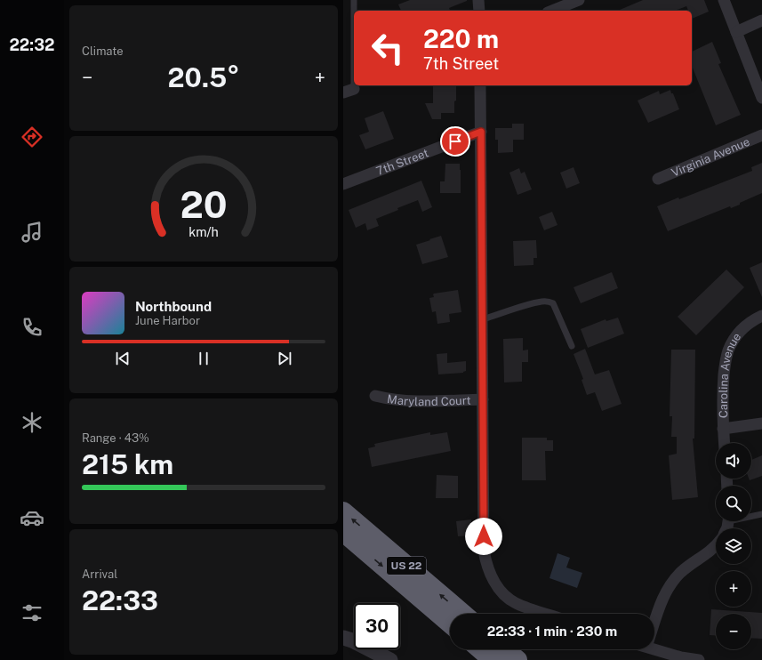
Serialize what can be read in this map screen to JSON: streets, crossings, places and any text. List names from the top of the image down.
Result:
{
  "streets": {
    "highway": ["US 22"],
    "street": [
      "Virginia Avenue",
      "7th Street",
      "Carolina Avenue",
      "Maryland Court"
    ]
  },
  "page": {
    "tabs": "22:32",
    "tile": [
      "Climate",
      ["Range · 43%", "215 km"],
      ["Arrival", "22:33"]
    ],
    "turn": ["220 m", "7th Street"],
    "heat": ["−", "20.5°", "+"],
    "song": ["Northbound", "June Harbor"],
    "map_buttons": ["+", "−"],
    "limit": "30",
    "trip": "22:33 · 1 min · 230 m",
    "gauge": ["20", "km/h"]
  }
}
